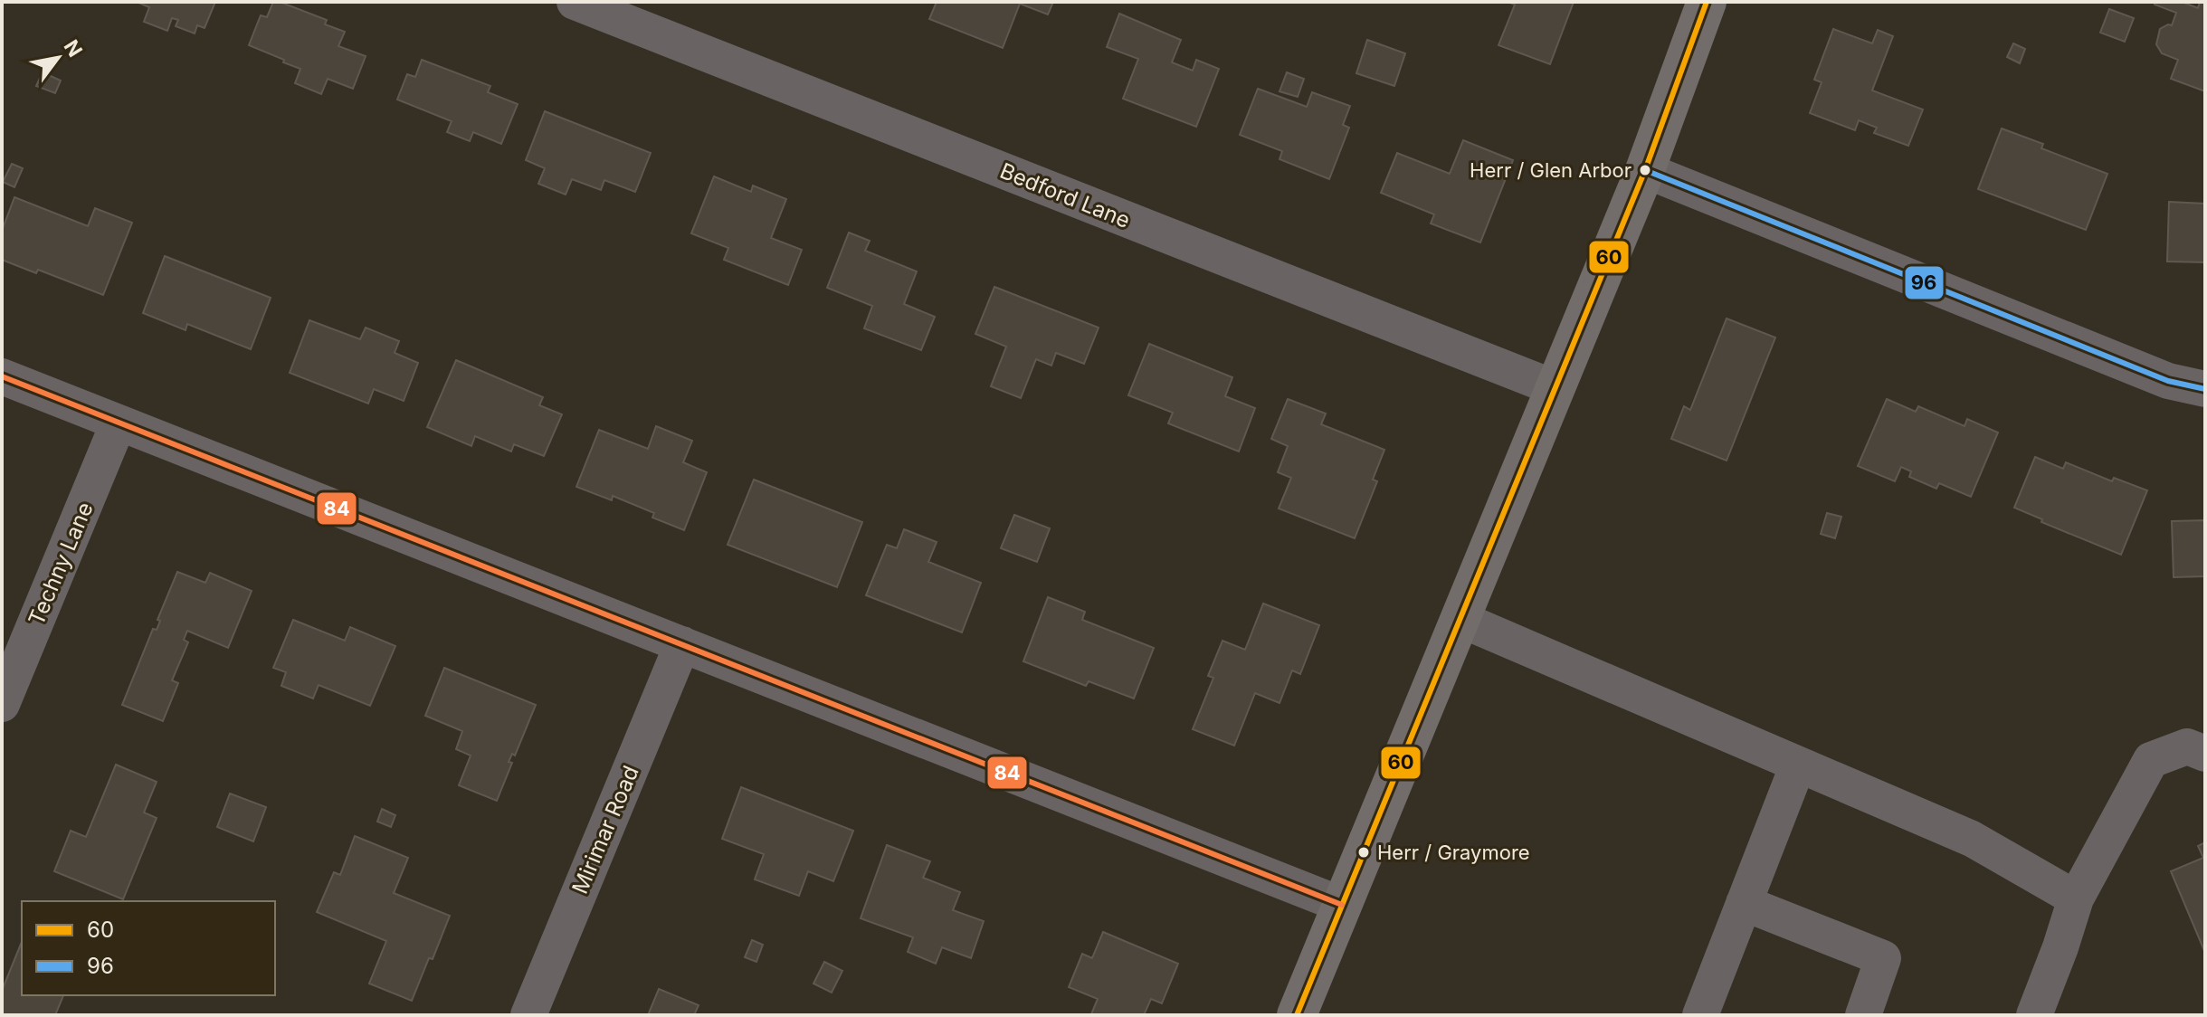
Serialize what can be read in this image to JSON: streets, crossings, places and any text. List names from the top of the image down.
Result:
{
  "streets": {
    "street": ["Bedford Lane", "Techny Lane", "Mirimar Road"]
  },
  "places": ["Herr / Glen Arbor", "Herr / Graymore"],
  "lines": ["transit line 60", "transit line 96", "transit line 84"],
  "legend": ["60", "96"],
  "north": "top right"
}
